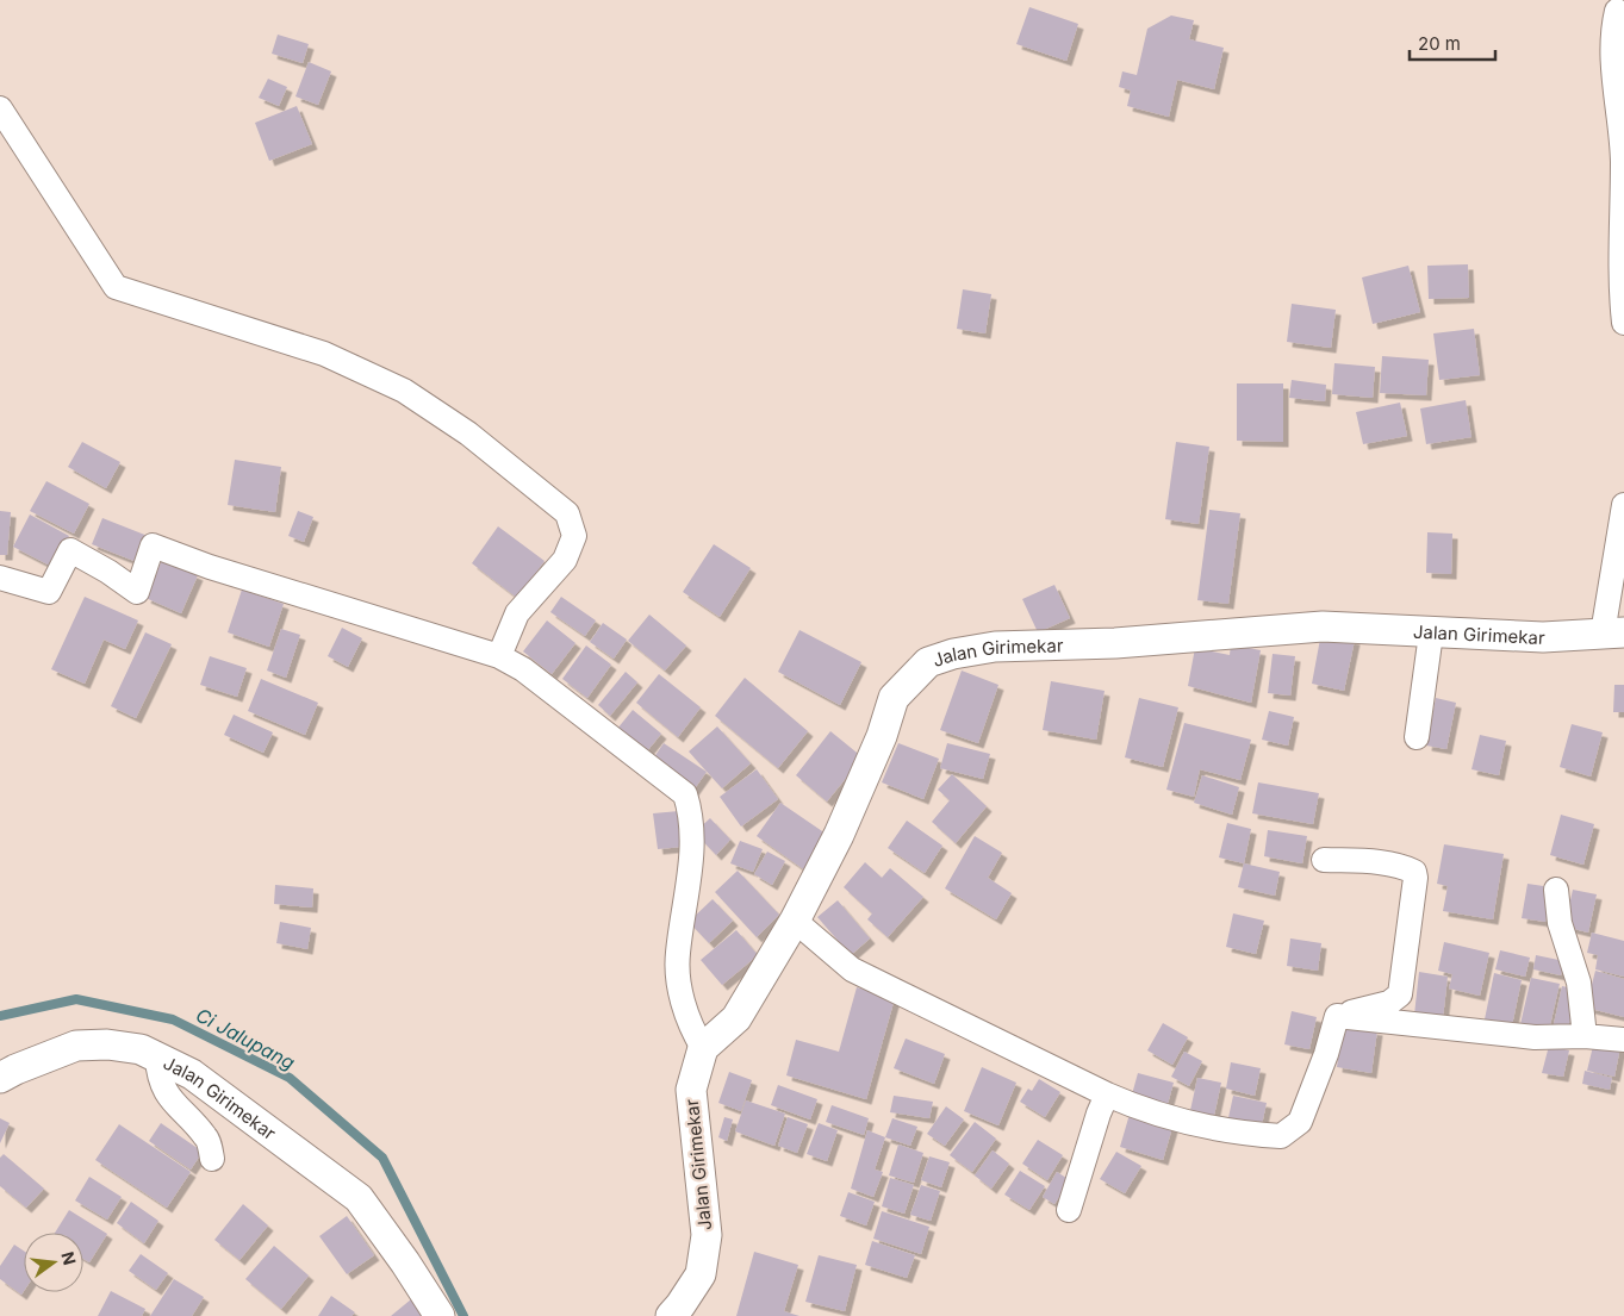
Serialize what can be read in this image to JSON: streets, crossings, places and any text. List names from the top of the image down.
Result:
{
  "streets": {
    "street": ["Jalan Girimekar"]
  },
  "water": ["Ci Jalupang"],
  "scale_bar": "20 m",
  "north": "right"
}
